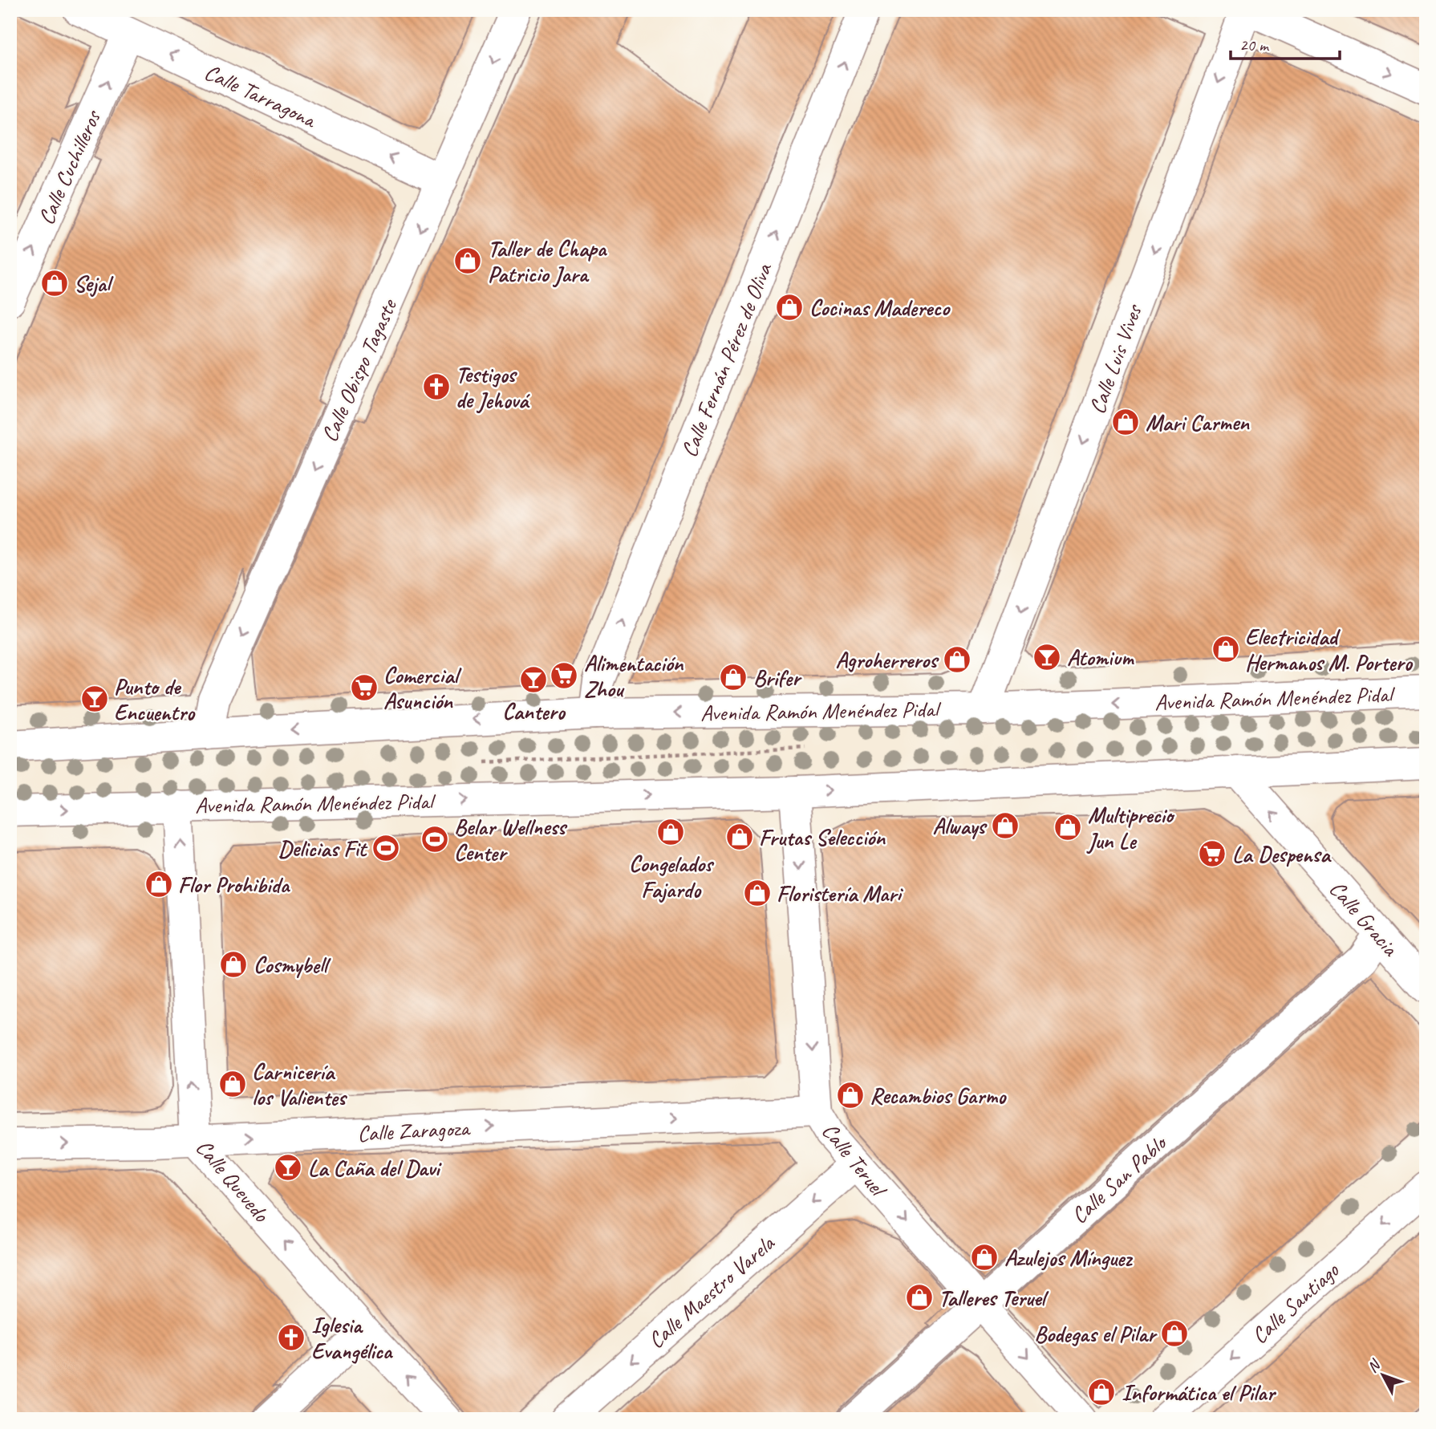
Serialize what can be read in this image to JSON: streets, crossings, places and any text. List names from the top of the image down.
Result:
{
  "streets": {
    "street": [
      "Calle Tarragona",
      "Calle Cuchilleros",
      "Calle Luis Vives",
      "Calle Fernán Pérez de Oliva",
      "Calle Obispo Tagaste",
      "Avenida Ramón Menéndez Pidal",
      "Calle Gracia",
      "Calle Zaragoza",
      "Calle Teruel",
      "Calle San Pablo",
      "Calle Quevedo",
      "Calle Maestro Varela",
      "Calle Santiago"
    ]
  },
  "crossings": [
    ["Calle Tarragona", "Calle Cuchilleros"],
    ["Calle Tarragona", "Calle Obispo Tagaste"],
    ["Calle Luis Vives", "Avenida Ramón Menéndez Pidal"],
    ["Calle Fernán Pérez de Oliva", "Avenida Ramón Menéndez Pidal"],
    ["Calle Obispo Tagaste", "Avenida Ramón Menéndez Pidal"],
    ["Avenida Ramón Menéndez Pidal", "Calle Gracia"],
    ["Avenida Ramón Menéndez Pidal", "Calle Teruel"],
    ["Avenida Ramón Menéndez Pidal", "Calle Quevedo"],
    ["Calle Gracia", "Calle San Pablo"],
    ["Calle Zaragoza", "Calle Teruel"],
    ["Calle Zaragoza", "Calle Quevedo"],
    ["Calle Teruel", "Calle San Pablo"],
    ["Calle Teruel", "Calle Maestro Varela"]
  ],
  "one_way": [
    "Calle Tarragona",
    "Calle Cuchilleros",
    "Calle Luis Vives",
    "Calle Fernán Pérez de Oliva",
    "Calle Obispo Tagaste",
    "Calle Gracia",
    "Calle Zaragoza",
    "Calle Teruel",
    "Calle Quevedo",
    "Calle Maestro Varela",
    "Calle Santiago"
  ],
  "places": {
    "shop": [
      "Taller de Chapa Patricio Jara",
      "Sejal",
      "Cocinas Madereco",
      "Mari Carmen",
      "Electricidad Hermanos M. Portero",
      "Agroherreros",
      "Brifer",
      "Always",
      "Multiprecio Jun Le",
      "Congelados Fajardo",
      "Frutas Selección",
      "Flor Prohibida",
      "Floristería Mari",
      "Cosmybell",
      "Carnicería los Valientes",
      "Recambios Garmo",
      "Azulejos Mínguez",
      "Talleres Teruel",
      "Bodegas el Pilar",
      "Informática el Pilar"
    ],
    "church": ["Testigos de Jehová", "Iglesia Evangélica"],
    "bar": [
      "Atomium",
      "Cantero",
      "Punto de Encuentro",
      "La Caña del Davi"
    ],
    "supermarket": ["Alimentación Zhou", "Comercial Asunción", "La Despensa"],
    "sports": ["Belar Wellness Center", "Delicias Fit"]
  },
  "scale_bar": "20 m",
  "north": "top left"
}
